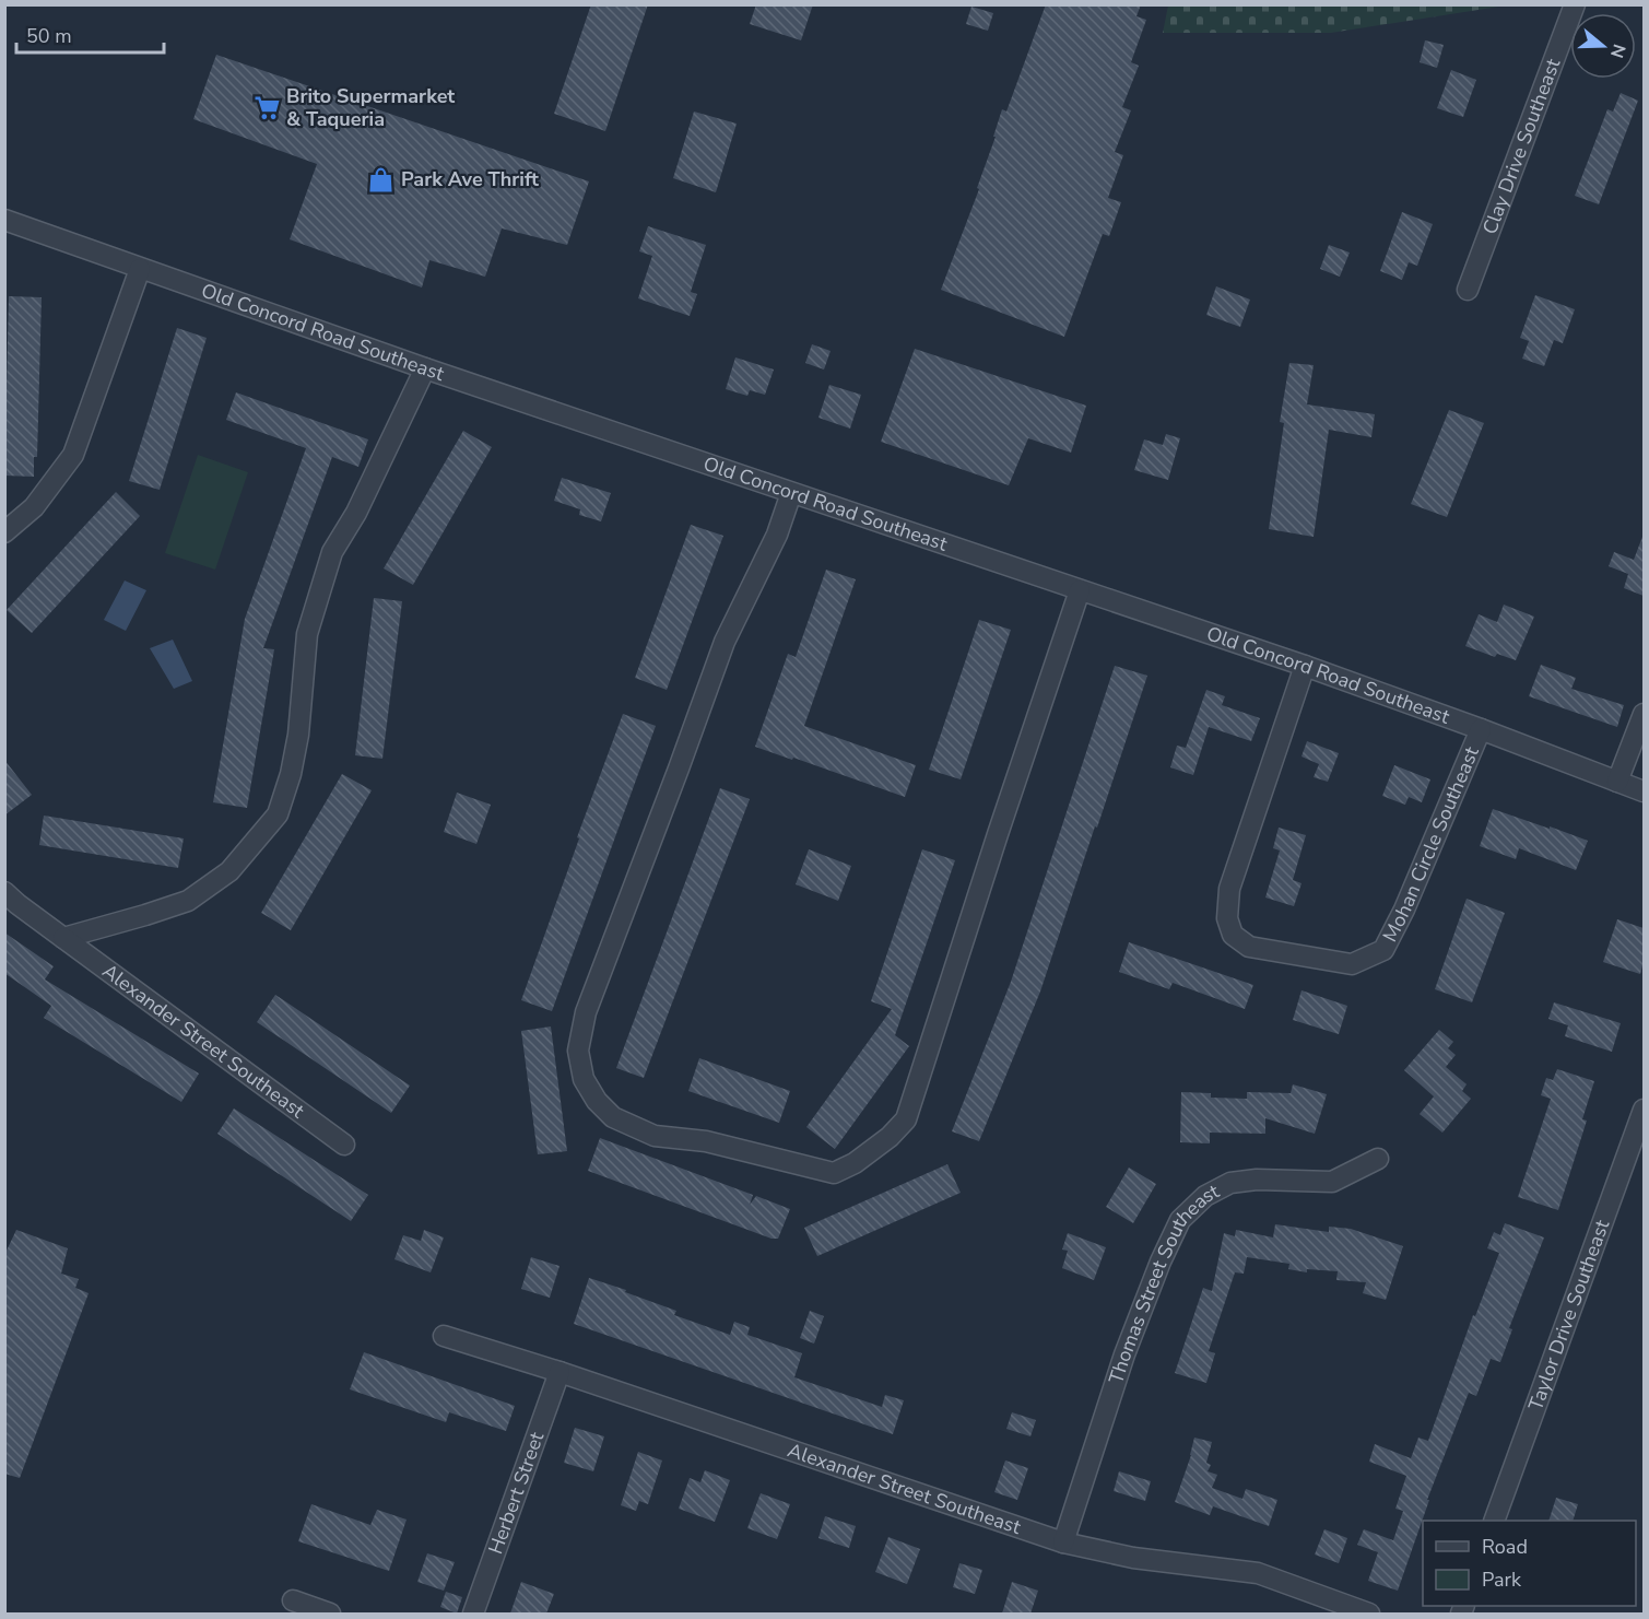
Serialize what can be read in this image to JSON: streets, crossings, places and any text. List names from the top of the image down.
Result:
{
  "streets": {
    "street": [
      "Clay Drive Southeast",
      "Old Concord Road Southeast",
      "Mohan Circle Southeast",
      "Alexander Street Southeast",
      "Thomas Street Southeast",
      "Taylor Drive Southeast",
      "Herbert Street"
    ]
  },
  "crossings": [
    ["Old Concord Road Southeast", "Mohan Circle Southeast"],
    ["Alexander Street Southeast", "Thomas Street Southeast"],
    ["Alexander Street Southeast", "Herbert Street"]
  ],
  "places": {
    "supermarket": ["Brito Supermarket & Taqueria"],
    "shop": ["Park Ave Thrift"]
  },
  "legend": ["Road", "Park"],
  "scale_bar": "50 m",
  "north": "right"
}
